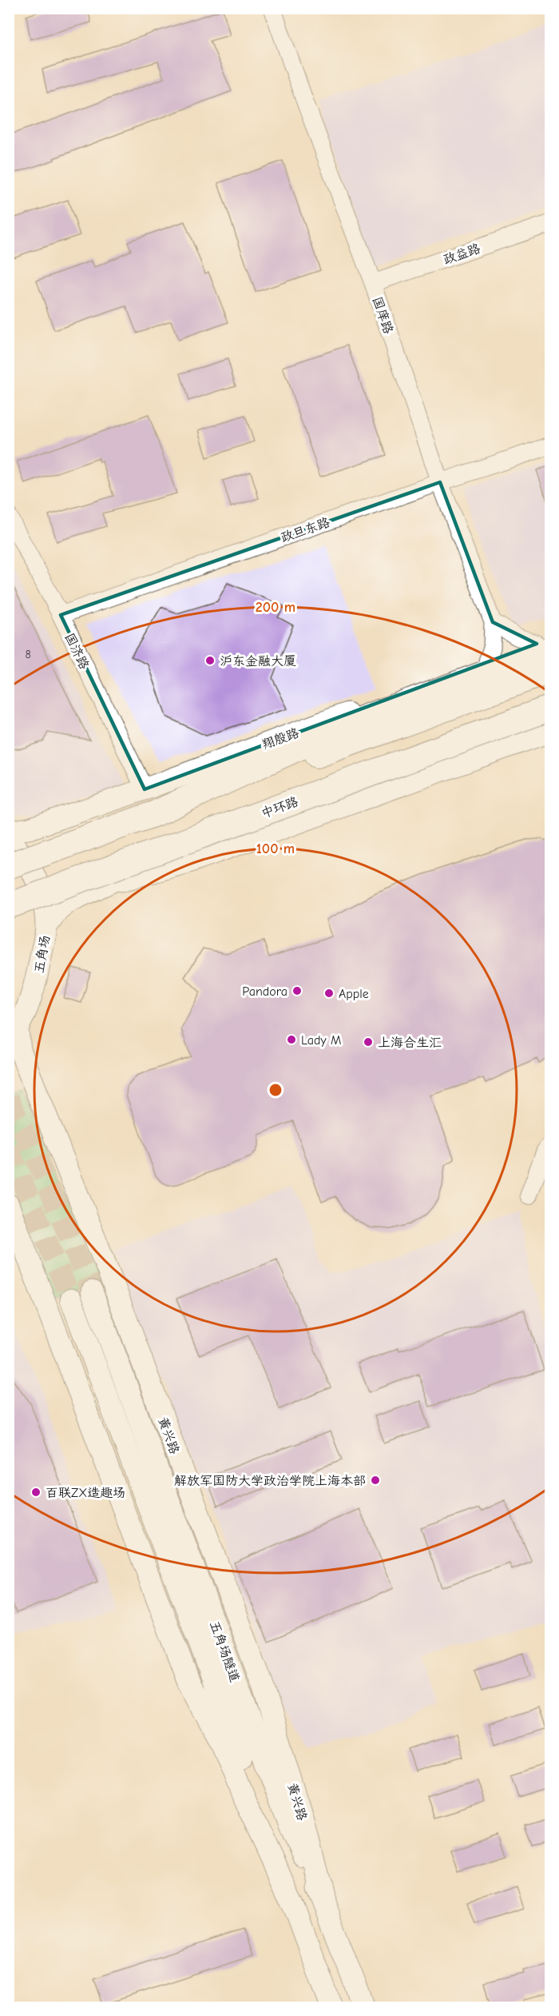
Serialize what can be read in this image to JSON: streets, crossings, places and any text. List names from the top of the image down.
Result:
{
  "streets": {
    "highway": ["中环路"],
    "main road": [
      "翔殷路",
      "五角场",
      "黄兴路",
      "五角场隧道"
    ],
    "street": [
      "政益路",
      "国庠路",
      "政旦东路",
      "国济路"
    ]
  },
  "crossings": [
    ["政益路", "国庠路"],
    ["国庠路", "政旦东路"],
    ["国庠路", "翔殷路"],
    ["政旦东路", "国济路"],
    ["国济路", "翔殷路"],
    ["五角场", "黄兴路"],
    ["黄兴路", "五角场隧道"]
  ],
  "places": [
    "沪东金融大厦",
    "Pandora",
    "Apple",
    "Lady M",
    "上海合生汇",
    "解放军国防大学政治学院上海本部",
    "百联ZX造趣场"
  ],
  "house_numbers": ["8"],
  "rings": ["200 m", "100 m"]
}
